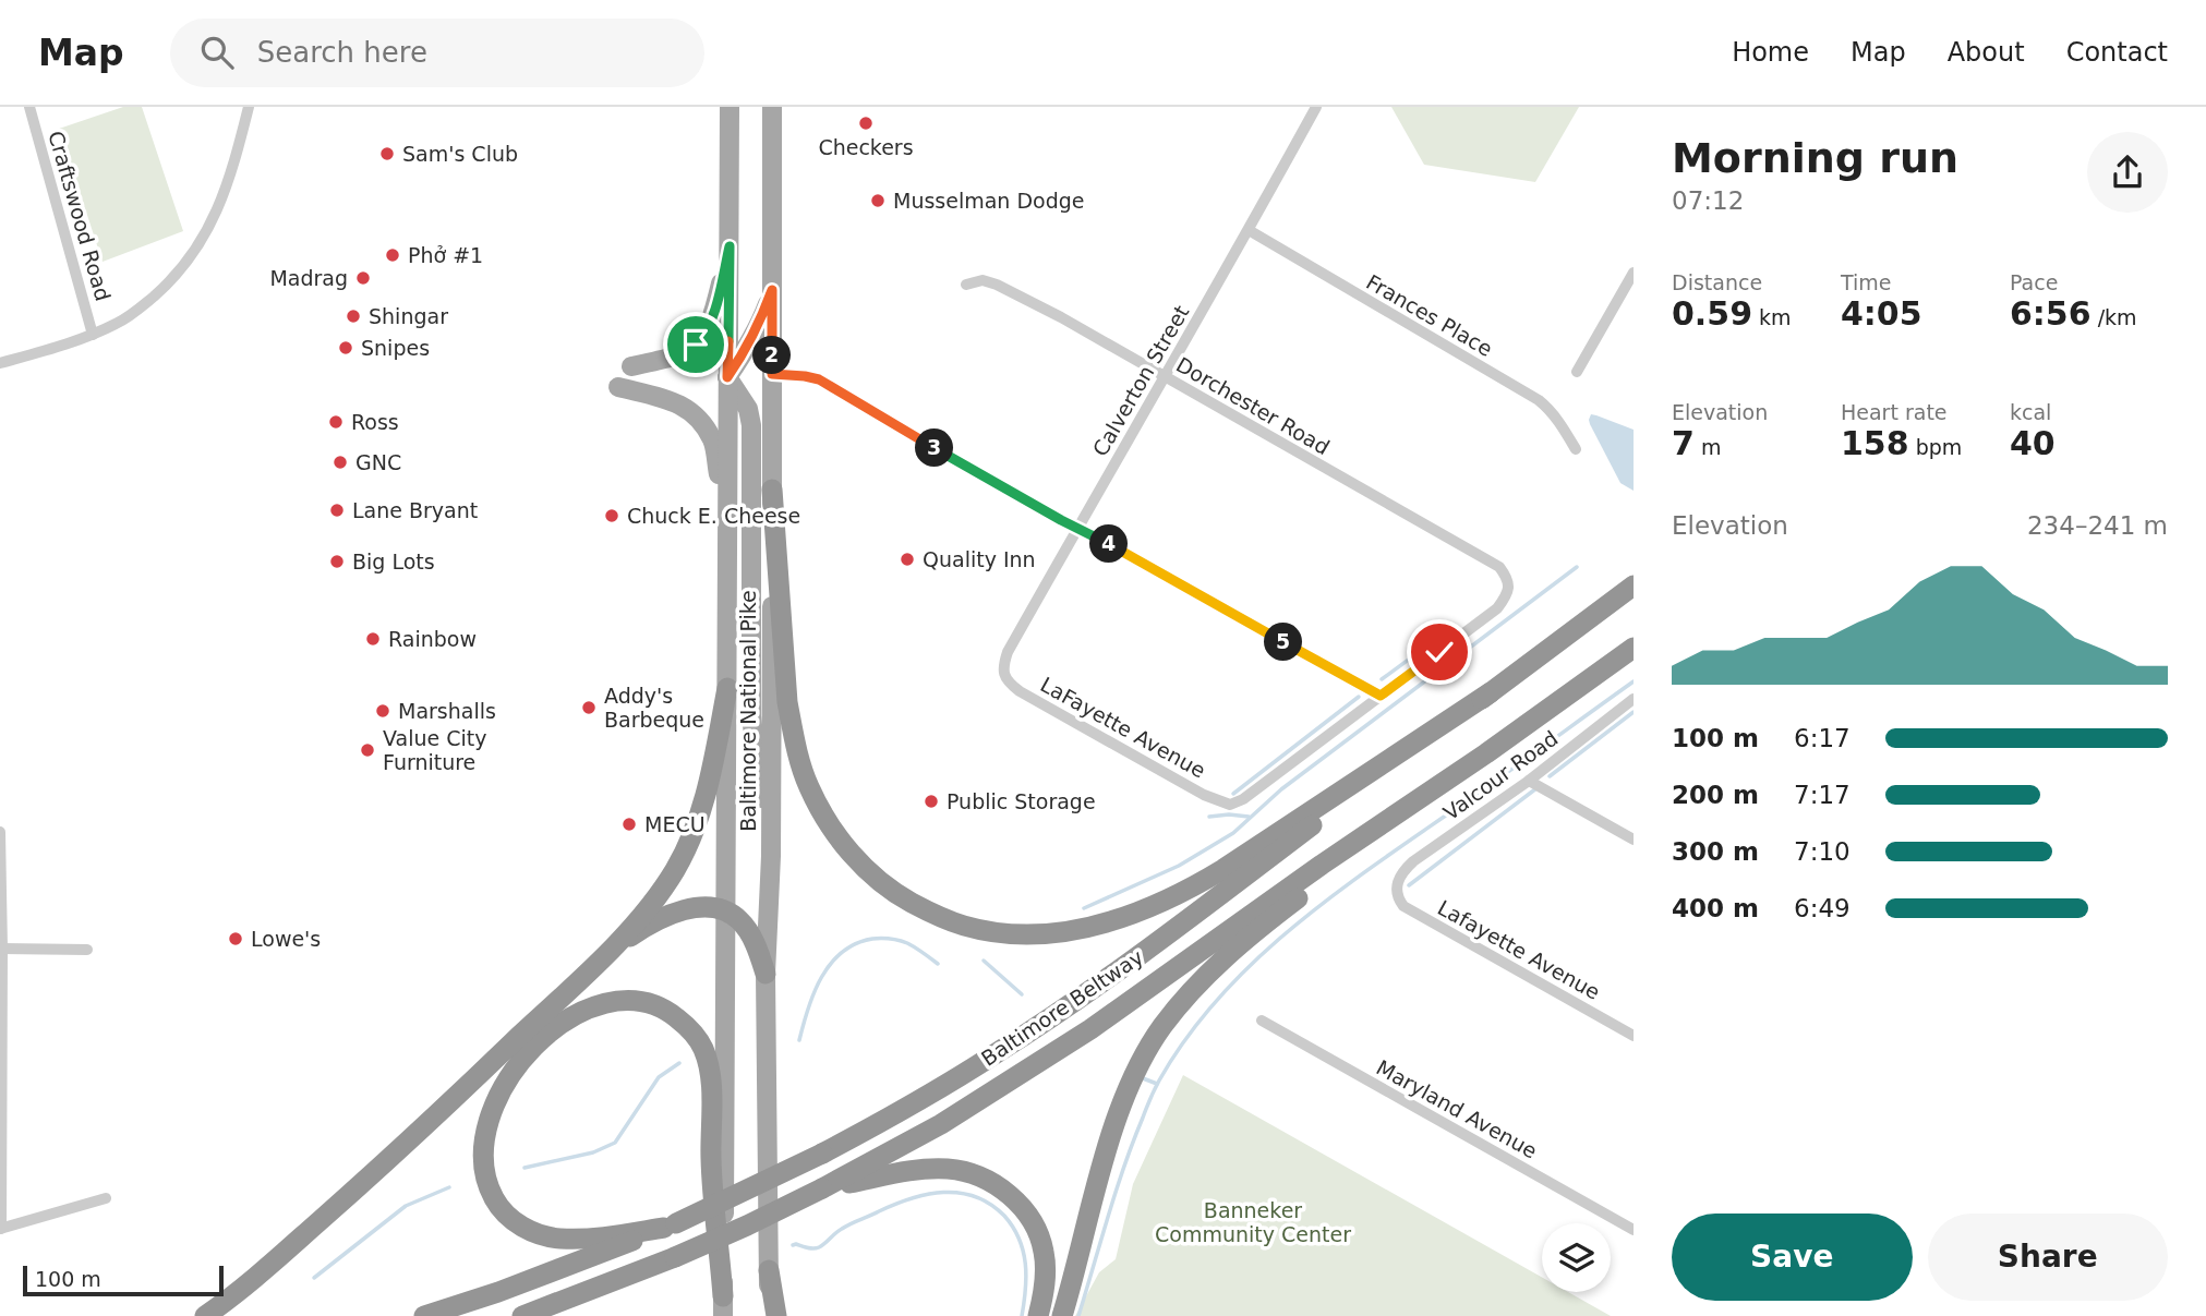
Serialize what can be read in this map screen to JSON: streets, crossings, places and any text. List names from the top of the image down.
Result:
{
  "streets": {
    "highway": ["Baltimore Beltway"],
    "main road": ["Baltimore National Pike"],
    "street": [
      "Craftswood Road",
      "Frances Place",
      "Calverton Street",
      "Dorchester Road",
      "LaFayette Avenue",
      "Valcour Road",
      "Lafayette Avenue",
      "Maryland Avenue"
    ]
  },
  "crossings": [
    ["Frances Place", "Calverton Street"],
    ["Calverton Street", "Dorchester Road"],
    ["Calverton Street", "LaFayette Avenue"],
    ["Dorchester Road", "LaFayette Avenue"],
    ["Valcour Road", "Lafayette Avenue"]
  ],
  "parks": ["Banneker Community Center"],
  "places": [
    "Checkers",
    "Sam's Club",
    "Musselman Dodge",
    "Phở #1",
    "Madrag",
    "Shingar",
    "Snipes",
    "Ross",
    "GNC",
    "Lane Bryant",
    "Chuck E. Cheese",
    "Quality Inn",
    "Big Lots",
    "Rainbow",
    "Addy's Barbeque",
    "Marshalls",
    "Value City Furniture",
    "Public Storage",
    "MECU",
    "Lowe's"
  ],
  "scale_bar": "100 m",
  "page": {
    "header": "Map",
    "search": "Search here",
    "nav": [
      "Home",
      "Map",
      "About",
      "Contact"
    ],
    "heading": ["Morning run", "07:12"],
    "stats": [
      ["Distance", "0.59 km"],
      ["Time", "4:05"],
      ["Pace", "6:56 /km"],
      ["Elevation", "7 m"],
      ["Heart rate", "158 bpm"],
      ["kcal", "40"]
    ],
    "pins": [
      "2",
      "3",
      "4",
      "5"
    ],
    "chart": ["Elevation", "234–241 m"],
    "list": [
      {
        "name": "100 m",
        "note": "6:17"
      },
      {
        "name": "200 m",
        "note": "7:17"
      },
      {
        "name": "300 m",
        "note": "7:10"
      },
      {
        "name": "400 m",
        "note": "6:49"
      }
    ],
    "buttons": ["Save", "Share"],
    "scale": "100 m"
  }
}
